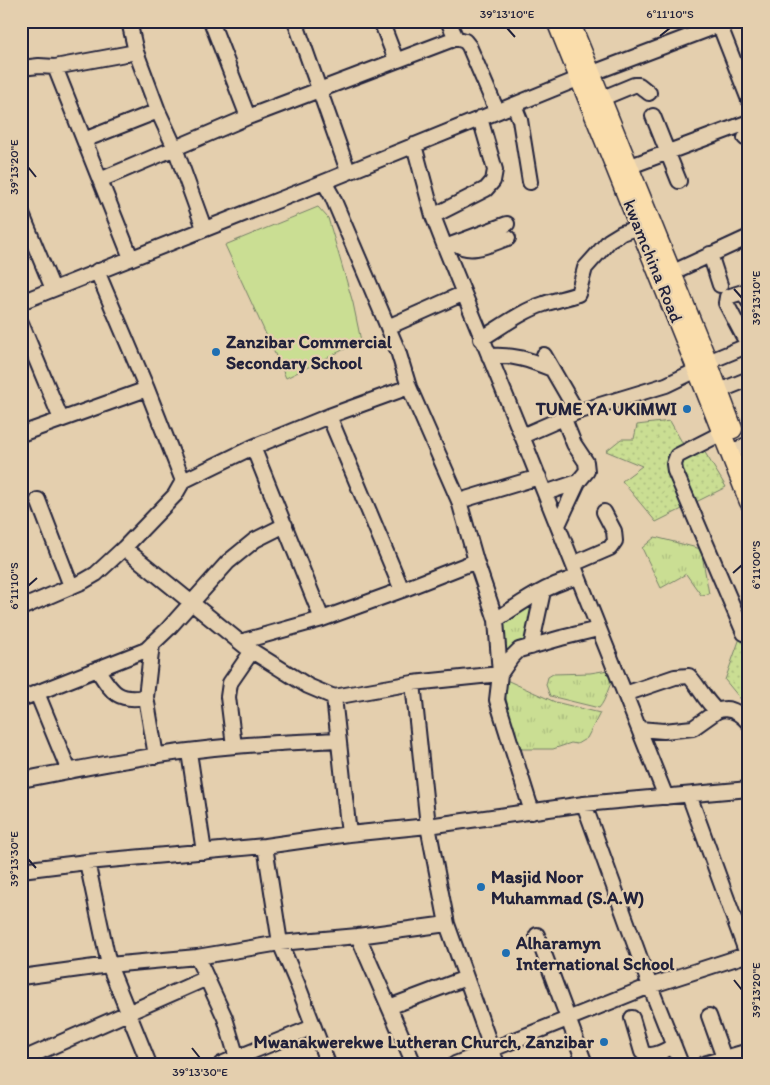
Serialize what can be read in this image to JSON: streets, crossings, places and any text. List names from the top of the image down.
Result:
{
  "streets": {
    "main road": ["kwamchina Road"]
  },
  "places": [
    "Zanzibar Commercial Secondary School",
    "TUME YA UKIMWI",
    "Masjid Noor Muhammad (S.A.W)",
    "Alharamyn International School",
    "Mwanakwerekwe Lutheran Church, Zanzibar"
  ],
  "coordinates": [
    "39°13'10\"E",
    "6°11'10\"S",
    "39°13'20\"E",
    "6°11'00\"S",
    "39°13'30\"E"
  ]
}
